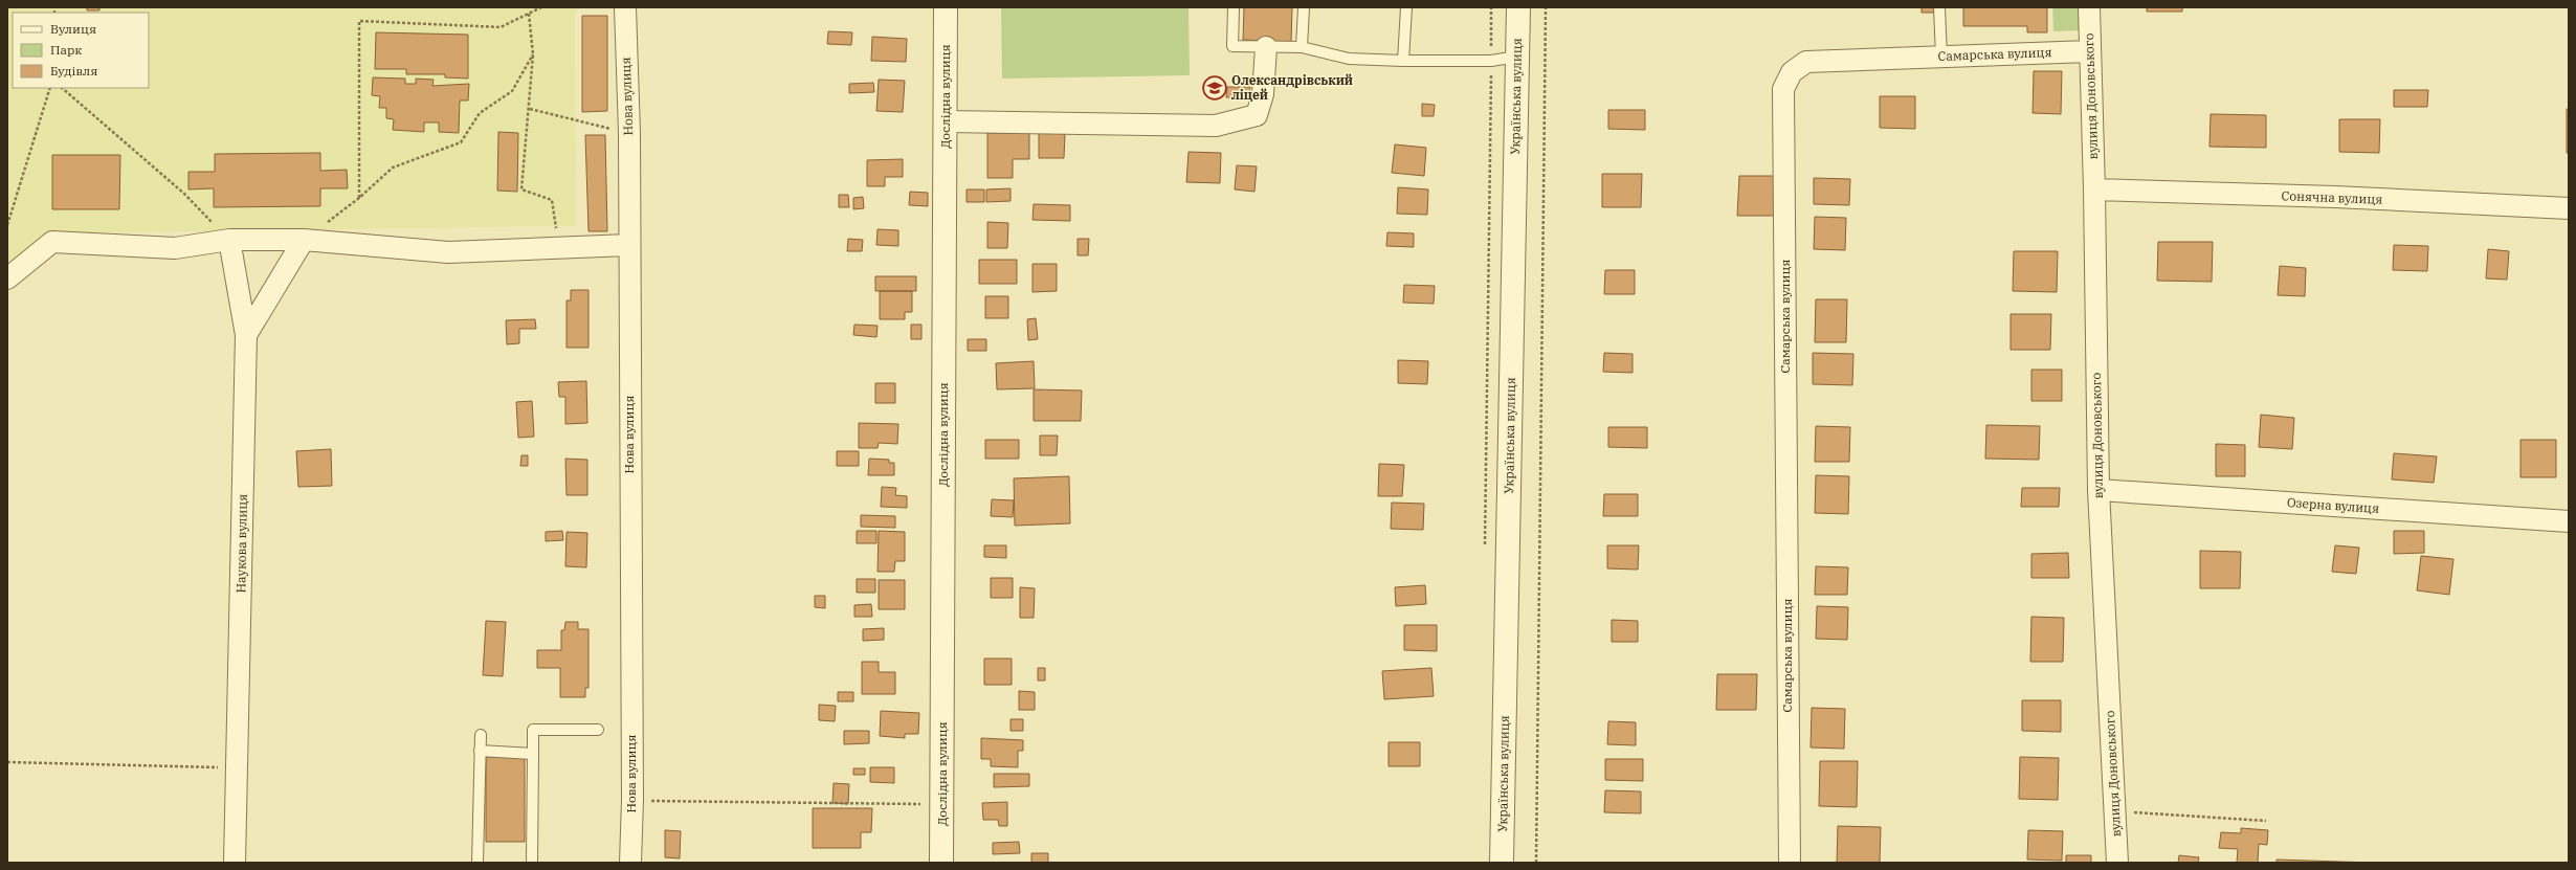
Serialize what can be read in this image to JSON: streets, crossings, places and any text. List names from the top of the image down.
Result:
{
  "streets": {
    "street": [
      "Самарська вулиця",
      "Нова вулиця",
      "Дослідна вулиця",
      "Українська вулиця",
      "вулиця Доновського",
      "Сонячна вулиця",
      "Озерна вулиця",
      "Наукова вулиця"
    ]
  },
  "crossings": [
    ["Самарська вулиця", "вулиця Доновського"],
    ["вулиця Доновського", "Сонячна вулиця"],
    ["вулиця Доновського", "Озерна вулиця"]
  ],
  "places": {
    "school or university": ["Олександрівський ліцей"]
  },
  "legend": ["Вулиця", "Парк", "Будівля"]
}
